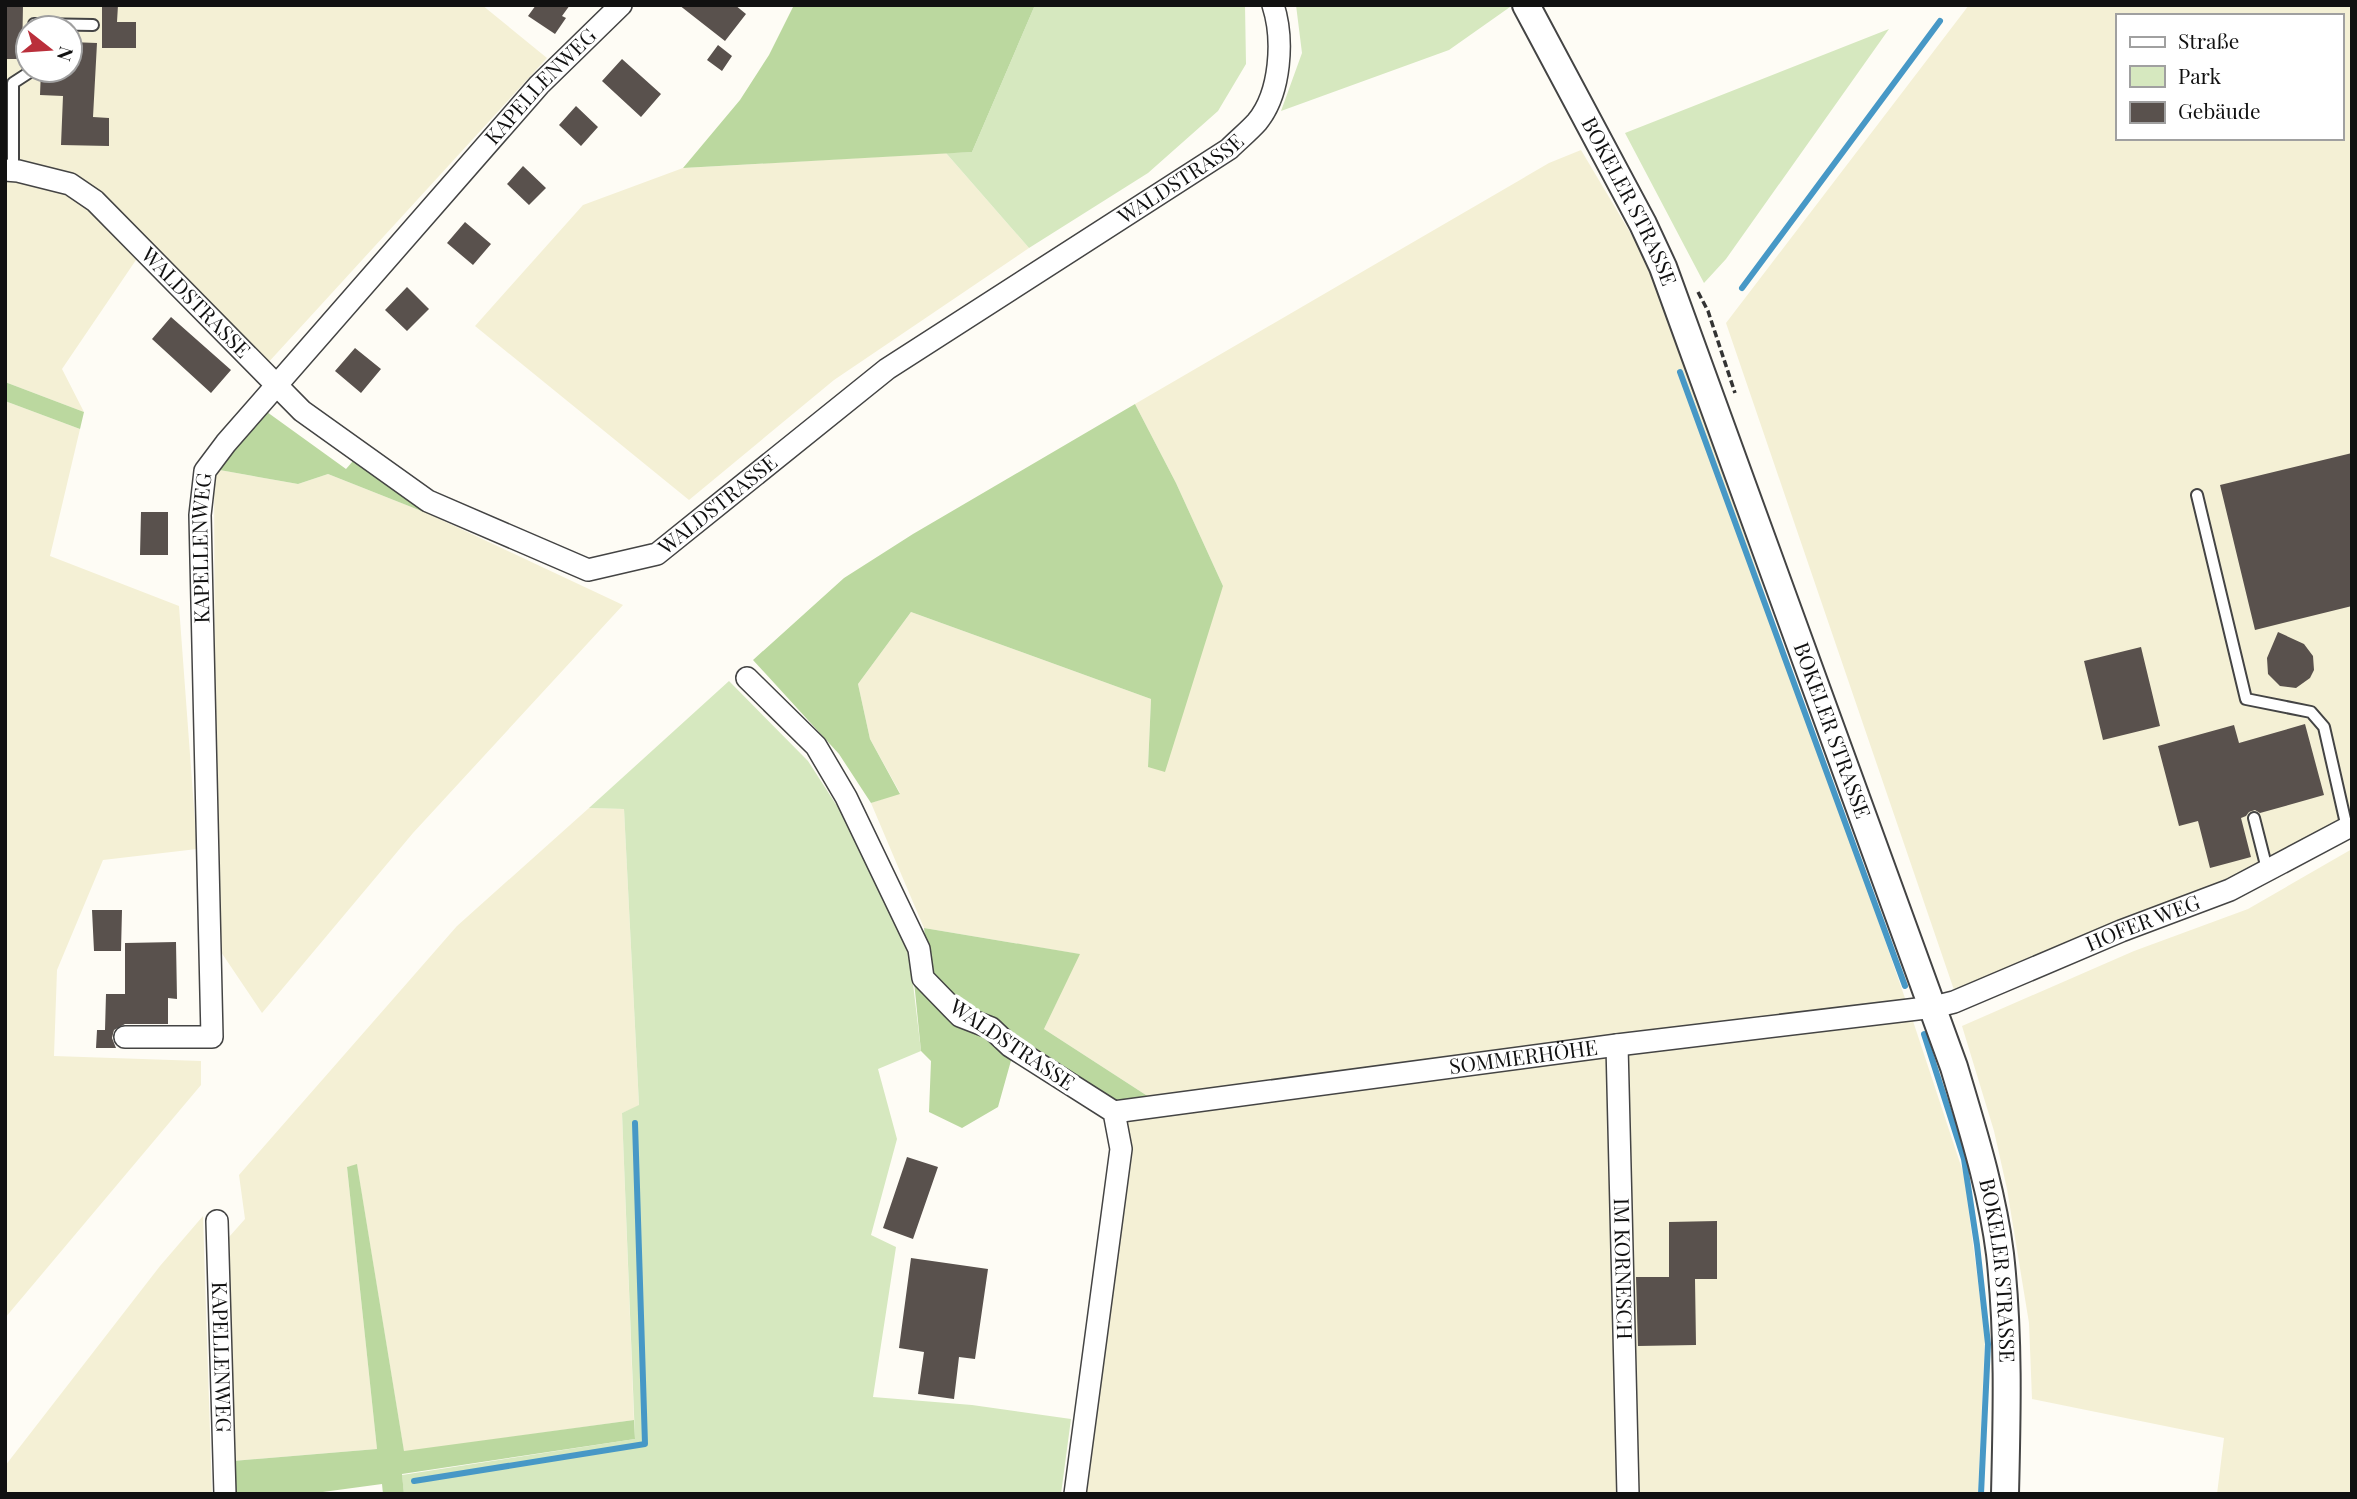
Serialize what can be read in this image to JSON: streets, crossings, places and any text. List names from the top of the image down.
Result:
{
  "streets": {
    "street": [
      "KAPELLENWEG",
      "WALDSTRASSE",
      "BOKELER STRASSE",
      "HOFER WEG",
      "SOMMERHÖHE",
      "IM KORNESCH"
    ]
  },
  "crossings": [
    ["KAPELLENWEG", "WALDSTRASSE"],
    ["WALDSTRASSE", "SOMMERHÖHE"],
    ["BOKELER STRASSE", "HOFER WEG"],
    ["BOKELER STRASSE", "SOMMERHÖHE"],
    ["HOFER WEG", "SOMMERHÖHE"],
    ["SOMMERHÖHE", "IM KORNESCH"]
  ],
  "legend": ["Straße", "Park", "Gebäude"],
  "north": "right"
}
